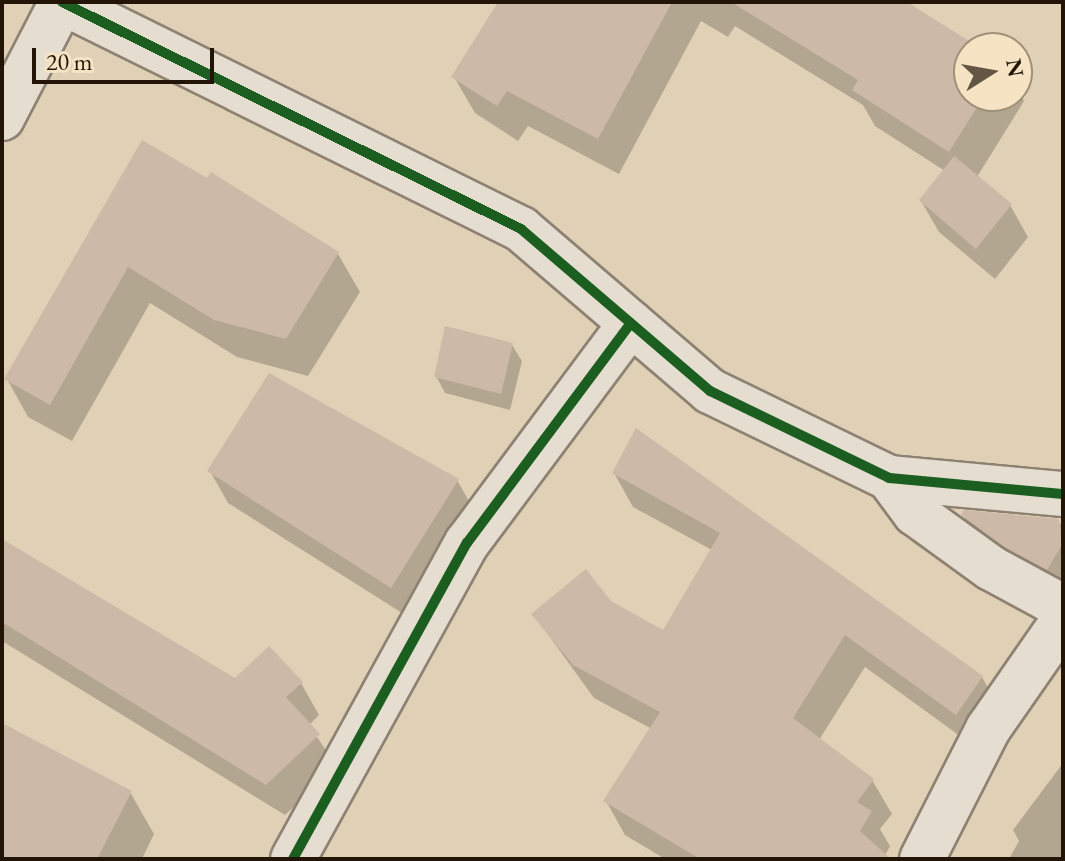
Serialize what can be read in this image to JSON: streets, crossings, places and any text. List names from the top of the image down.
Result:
{
  "scale_bar": "20 m",
  "north": "right"
}
